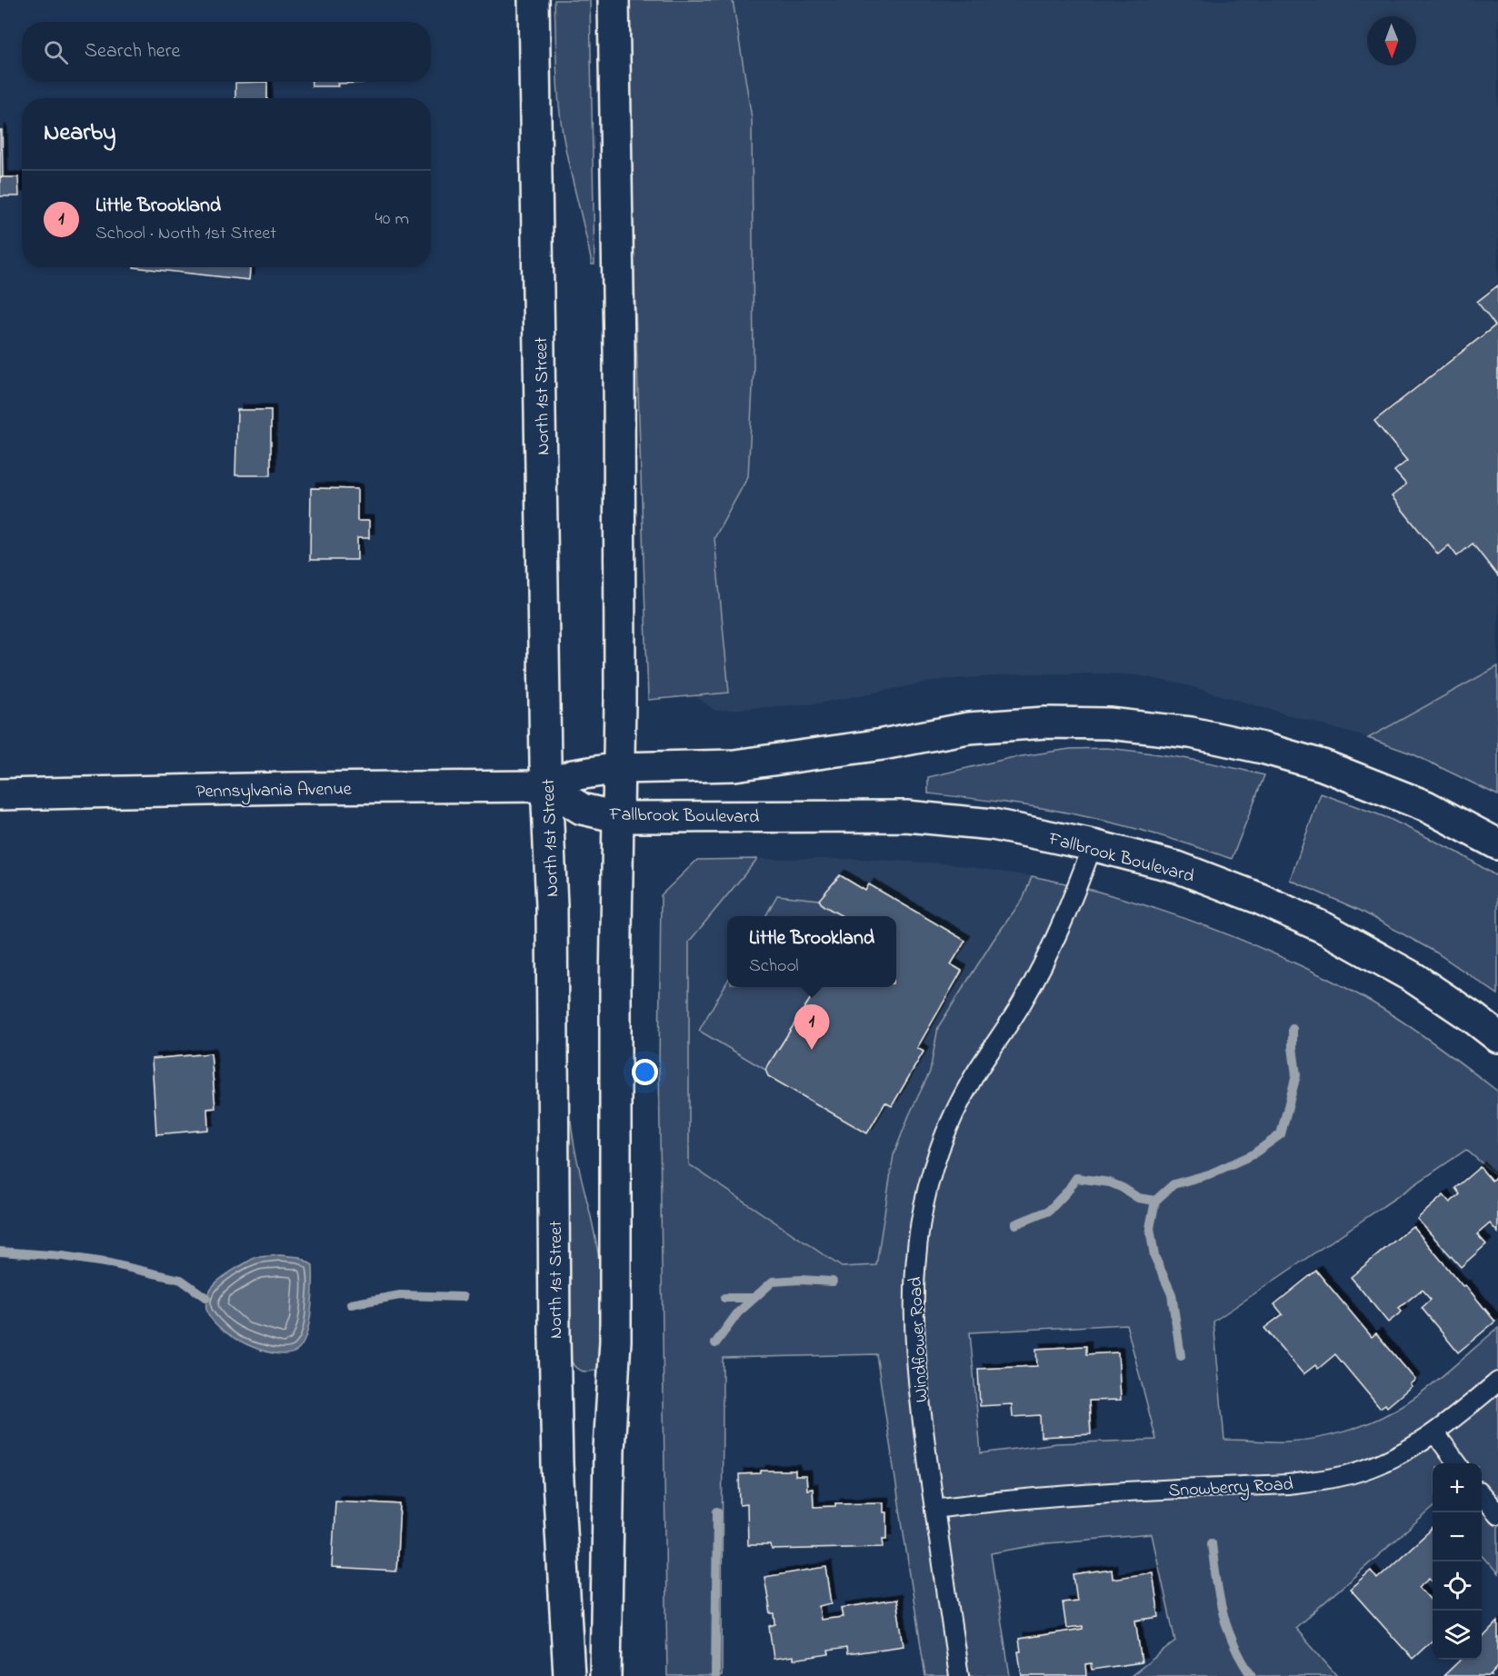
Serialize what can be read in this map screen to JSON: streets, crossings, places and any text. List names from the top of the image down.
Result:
{
  "streets": {
    "main road": ["North 1st Street", "Pennsylvania Avenue", "Fallbrook Boulevard"],
    "lane": ["Windflower Road", "Snowberry Road"]
  },
  "crossings": [
    ["North 1st Street", "Pennsylvania Avenue"],
    ["North 1st Street", "Fallbrook Boulevard"],
    ["Pennsylvania Avenue", "Fallbrook Boulevard"],
    ["Fallbrook Boulevard", "Windflower Road"],
    ["Windflower Road", "Snowberry Road"]
  ],
  "north": "bottom",
  "page": {
    "search": "Search here",
    "heading": "Nearby",
    "list": [
      {
        "mark": "1",
        "name": "Little Brookland",
        "note": "School · North 1st Street",
        "value": "40 m"
      }
    ],
    "popup": ["Little Brookland", "School"],
    "pins": "1",
    "map_buttons": ["+", "−"]
  }
}
